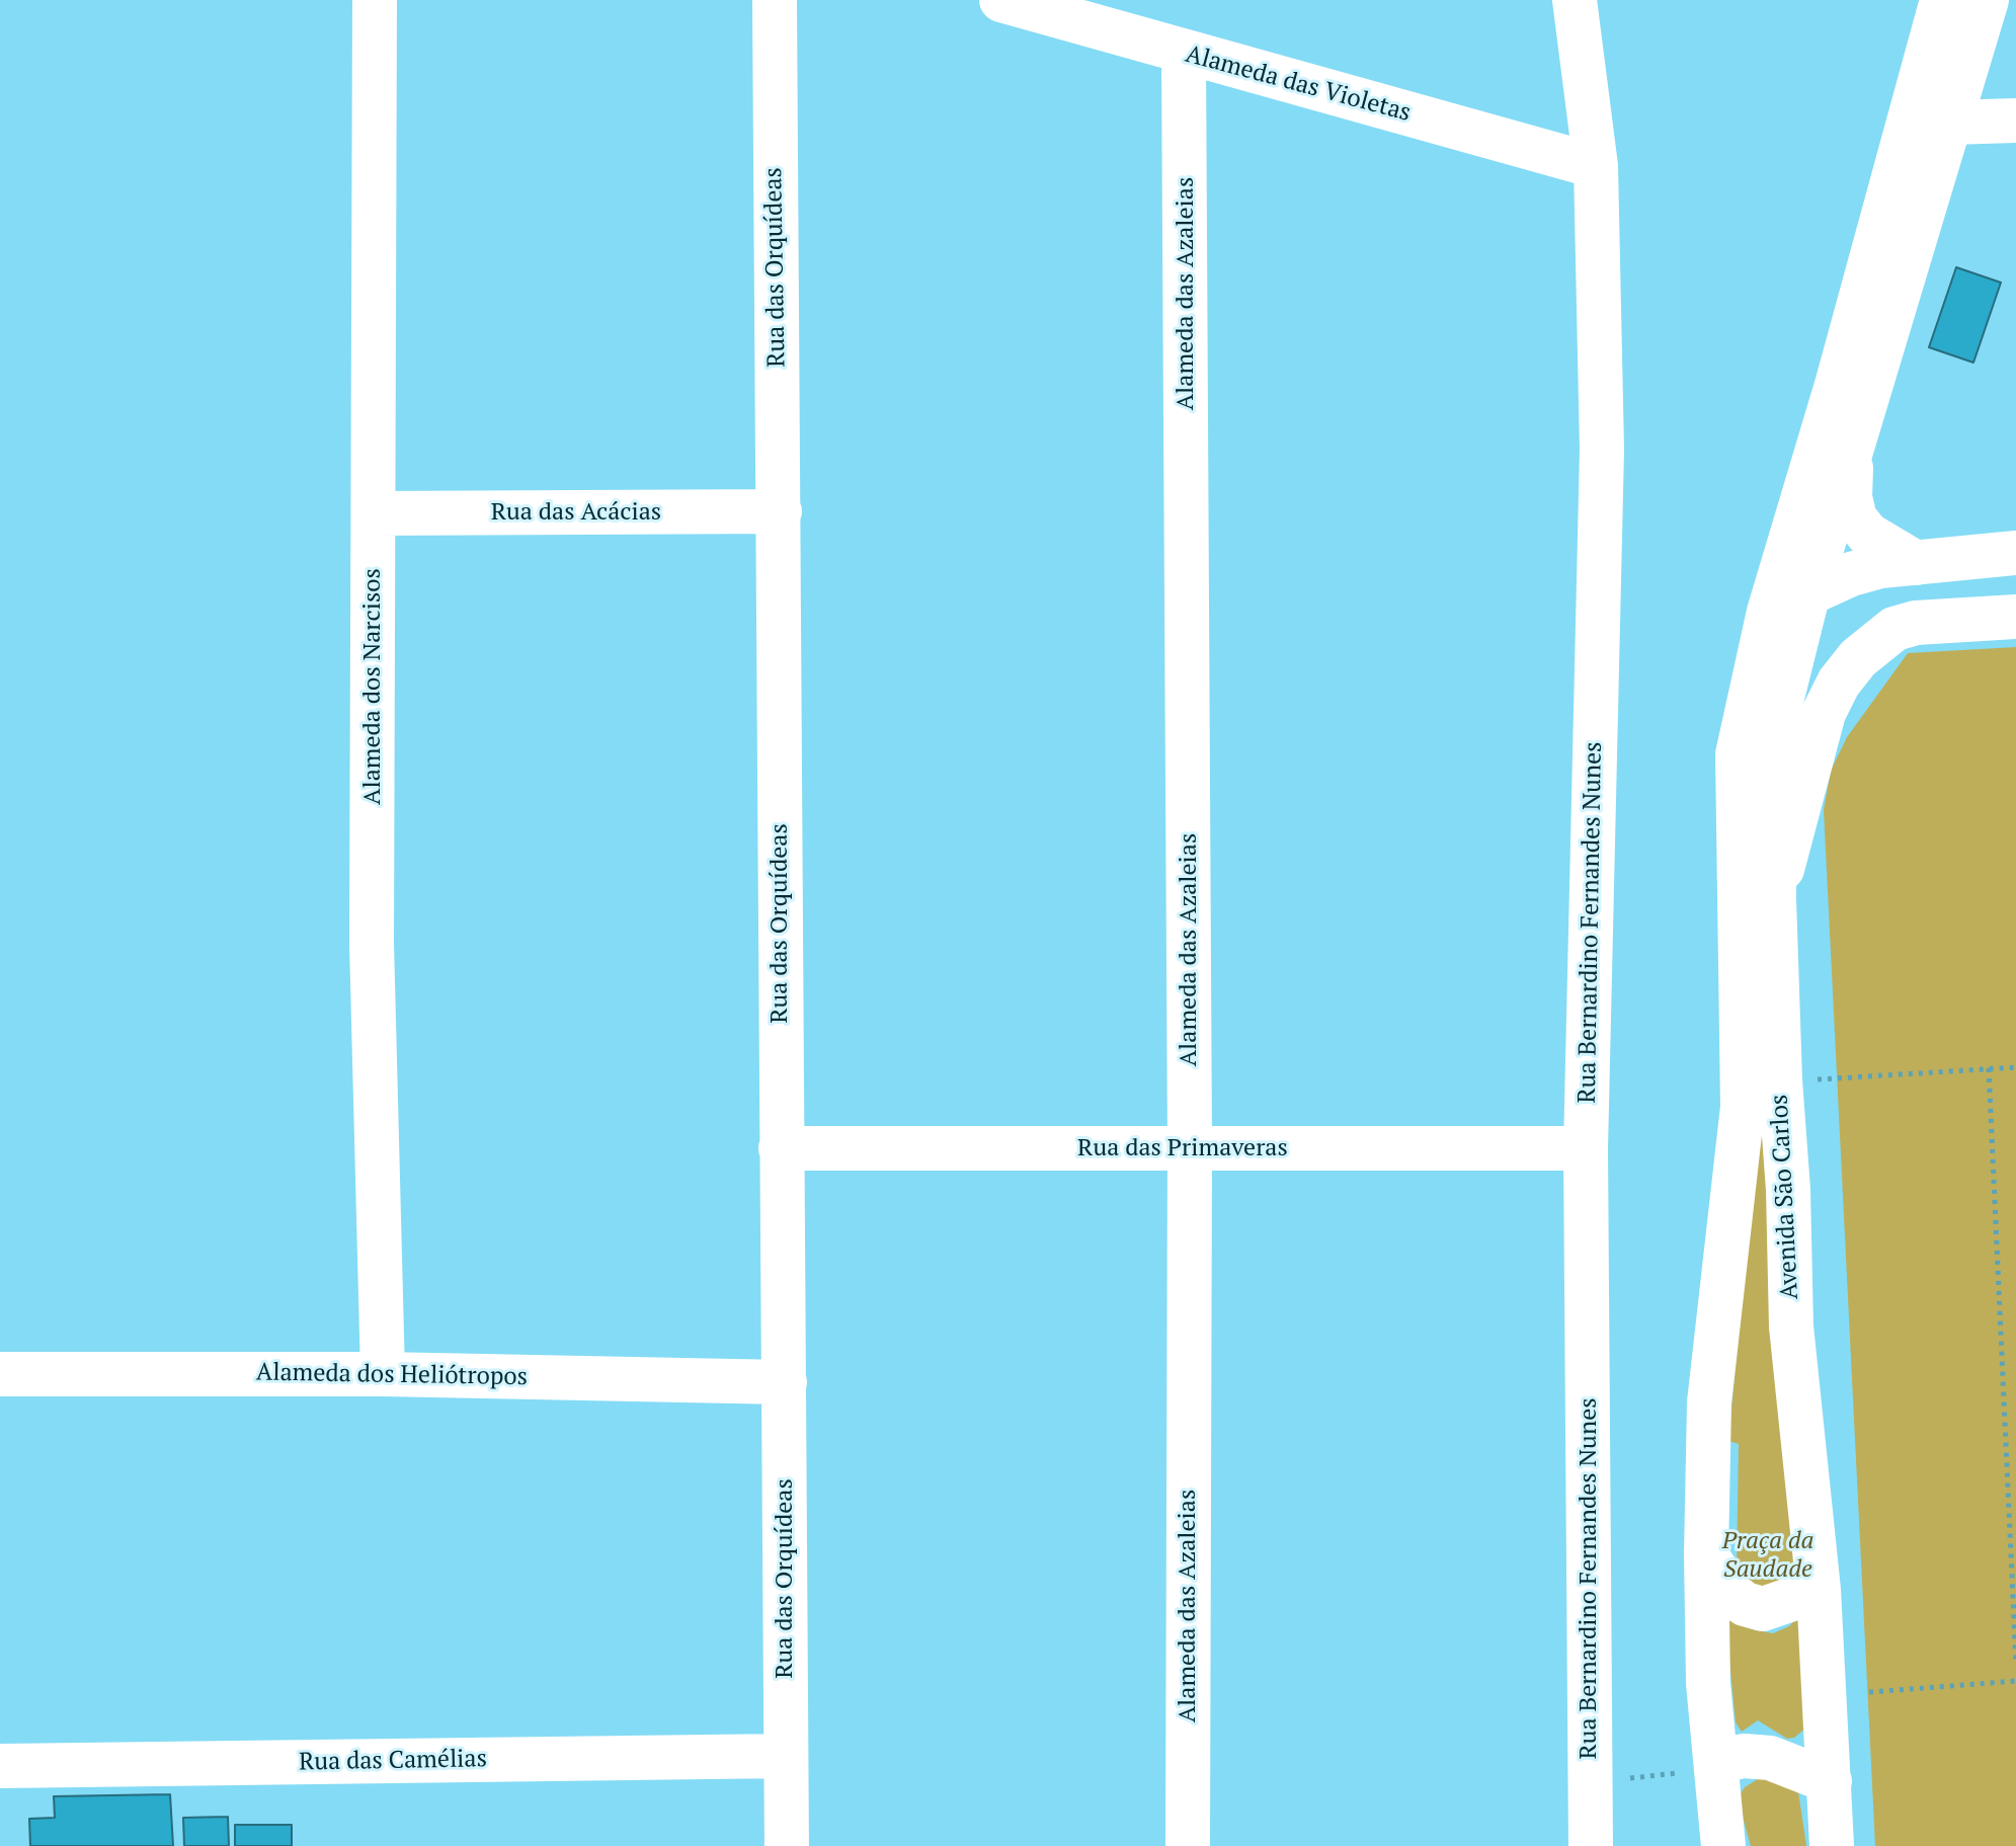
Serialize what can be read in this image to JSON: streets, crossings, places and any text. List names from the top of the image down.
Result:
{
  "streets": {
    "street": [
      "Alameda das Violetas",
      "Rua das Orquídeas",
      "Alameda das Azaleias",
      "Rua das Acácias",
      "Alameda dos Narcisos",
      "Rua Bernardino Fernandes Nunes",
      "Rua das Primaveras",
      "Avenida São Carlos",
      "Alameda dos Heliótropos",
      "Rua das Camélias"
    ]
  },
  "crossings": [
    ["Alameda das Violetas", "Alameda das Azaleias"],
    ["Alameda das Violetas", "Rua Bernardino Fernandes Nunes"],
    ["Rua das Orquídeas", "Rua das Acácias"],
    ["Rua das Orquídeas", "Rua das Primaveras"],
    ["Rua das Orquídeas", "Alameda dos Heliótropos"],
    ["Rua das Orquídeas", "Rua das Camélias"],
    ["Alameda das Azaleias", "Rua das Primaveras"],
    ["Rua das Acácias", "Alameda dos Narcisos"],
    ["Alameda dos Narcisos", "Alameda dos Heliótropos"],
    ["Rua Bernardino Fernandes Nunes", "Rua das Primaveras"]
  ],
  "parks": ["Praça da Saudade"]
}
